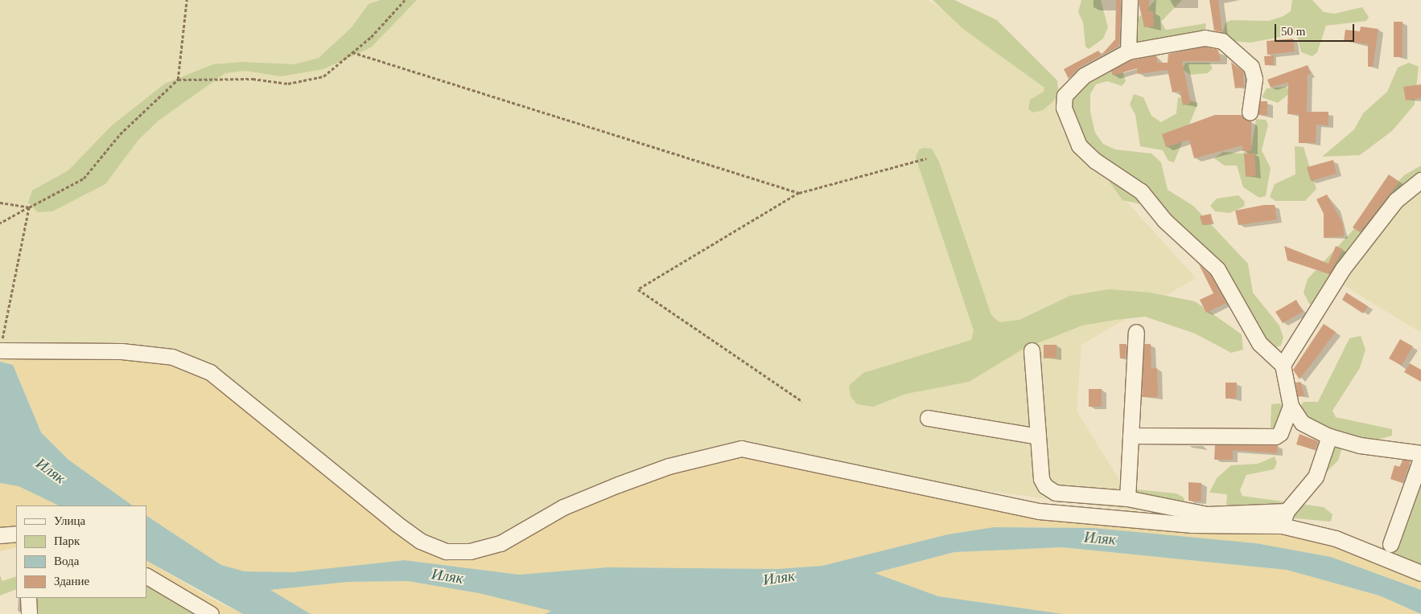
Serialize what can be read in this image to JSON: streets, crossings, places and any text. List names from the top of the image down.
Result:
{
  "water": ["Иляк"],
  "legend": [
    "Улица",
    "Парк",
    "Вода",
    "Здание"
  ],
  "scale_bar": "50 m"
}
